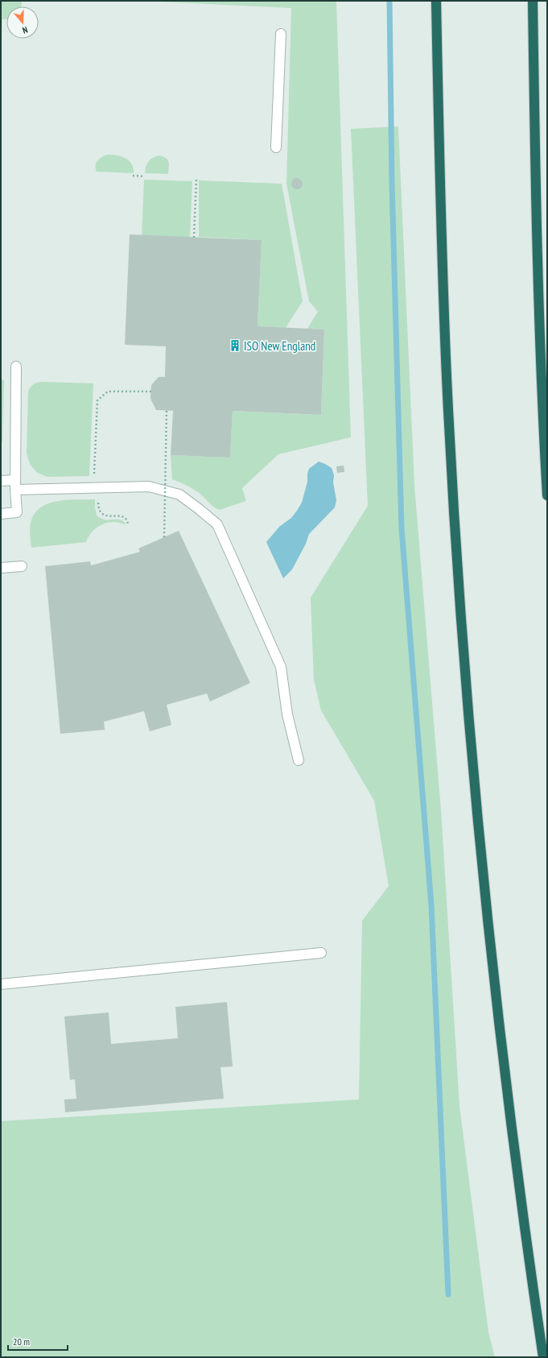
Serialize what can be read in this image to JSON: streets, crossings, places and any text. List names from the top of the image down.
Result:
{
  "places": {
    "building": ["ISO New England"]
  },
  "scale_bar": "20 m",
  "north": "bottom"
}
